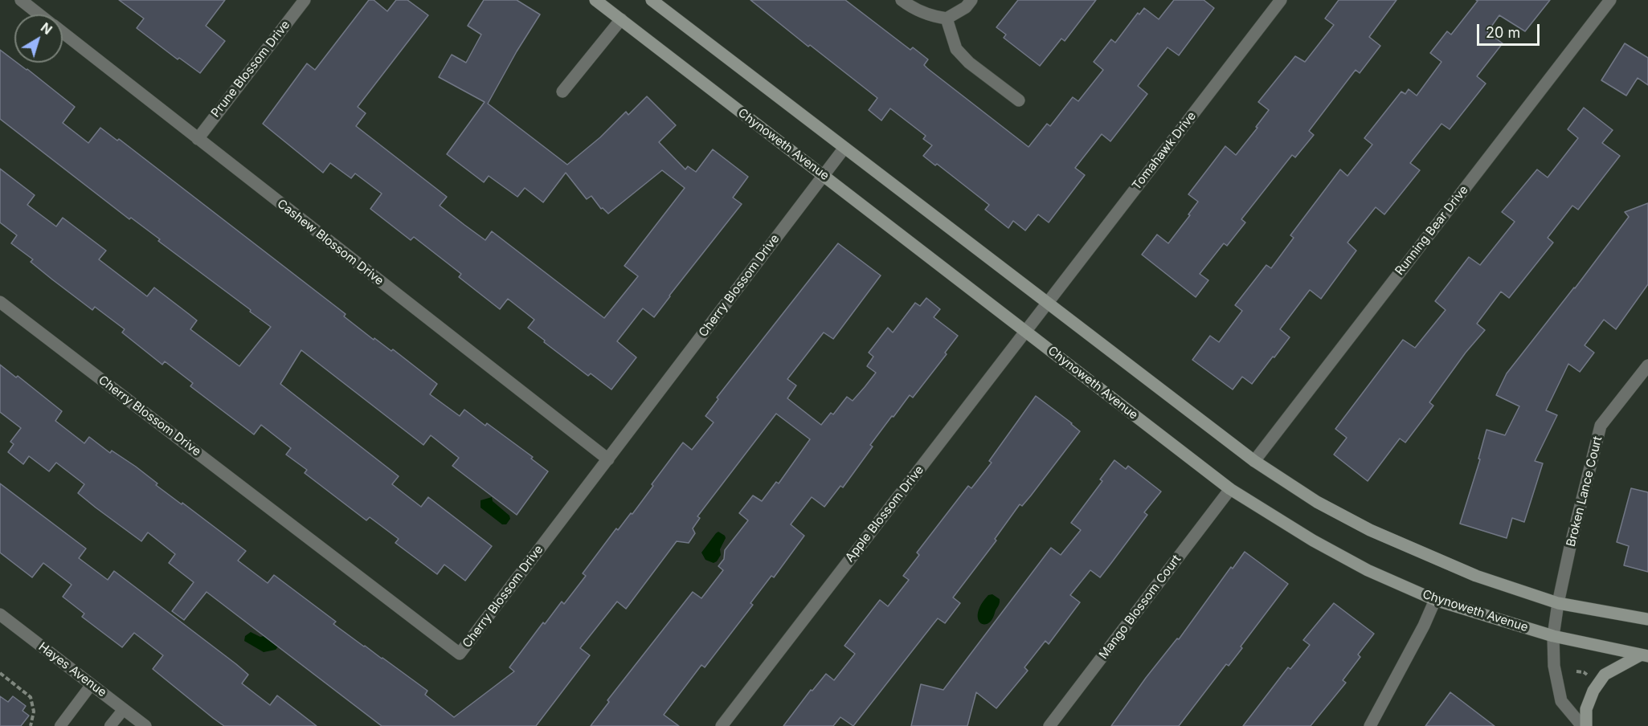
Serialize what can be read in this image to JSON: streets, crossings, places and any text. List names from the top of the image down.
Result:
{
  "streets": {
    "street": [
      "Prune Blossom Drive",
      "Chynoweth Avenue",
      "Tomahawk Drive",
      "Running Bear Drive",
      "Cashew Blossom Drive",
      "Cherry Blossom Drive",
      "Broken Lance Court",
      "Apple Blossom Drive",
      "Mango Blossom Court",
      "Hayes Avenue"
    ]
  },
  "crossings": [
    ["Prune Blossom Drive", "Cashew Blossom Drive"],
    ["Chynoweth Avenue", "Cherry Blossom Drive"],
    ["Chynoweth Avenue", "Broken Lance Court"],
    ["Chynoweth Avenue", "Apple Blossom Drive"],
    ["Chynoweth Avenue", "Mango Blossom Court"],
    ["Tomahawk Drive", "Apple Blossom Drive"],
    ["Cashew Blossom Drive", "Cherry Blossom Drive"]
  ],
  "scale_bar": "20 m",
  "north": "top right"
}
